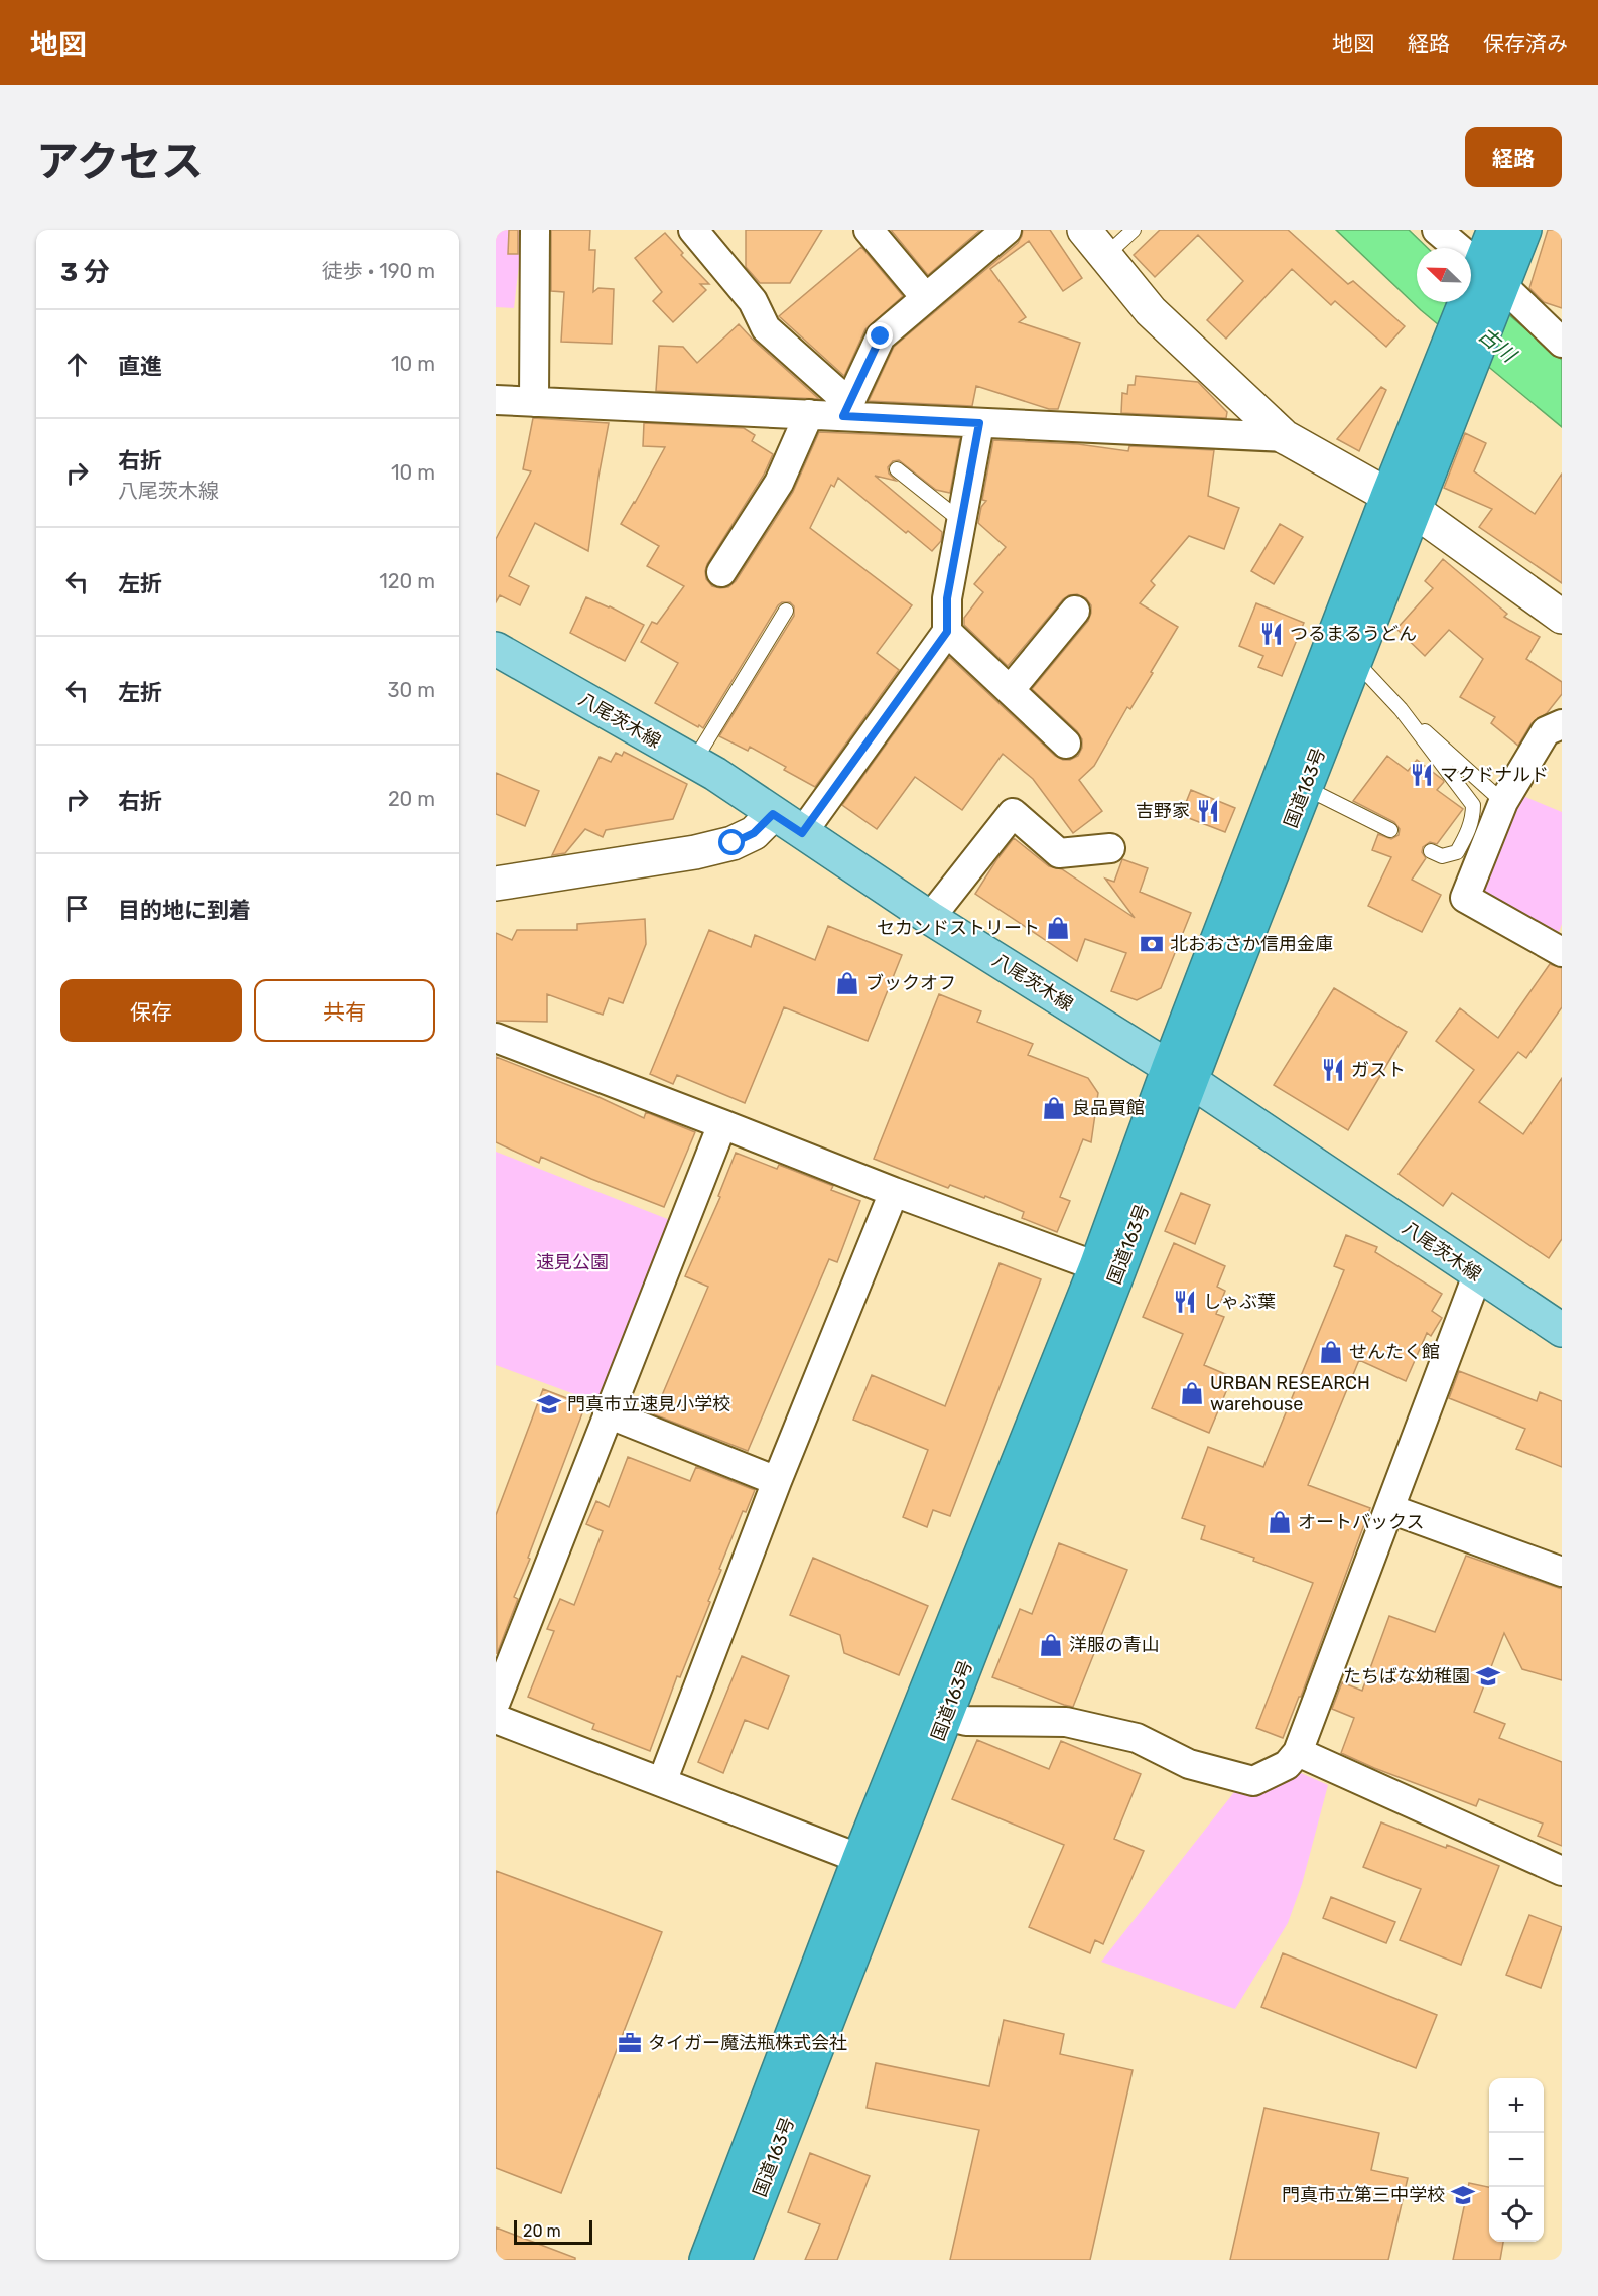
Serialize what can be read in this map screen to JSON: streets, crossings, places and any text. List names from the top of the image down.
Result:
{
  "streets": {
    "highway": ["国道163号"],
    "main road": ["八尾茨木線"]
  },
  "crossings": [
    ["八尾茨木線", "国道163号"]
  ],
  "water": ["古川"],
  "parks": ["速見公園"],
  "places": {
    "restaurant": [
      "つるまるうどん",
      "マクドナルド",
      "吉野家",
      "ガスト",
      "しゃぶ葉"
    ],
    "shop": [
      "セカンドストリート",
      "ブックオフ",
      "良品買館",
      "せんたく館",
      "URBAN RESEARCH warehouse",
      "オートバックス",
      "洋服の青山"
    ],
    "bank": ["北おおさか信用金庫"],
    "school or university": ["門真市立速見小学校", "たちばな幼稚園", "門真市立第三中学校"],
    "office": ["タイガー魔法瓶株式会社"]
  },
  "scale_bar": "20 m",
  "north": "top left",
  "page": {
    "header": "地図",
    "nav": ["地図", "経路", "保存済み"],
    "title": "アクセス",
    "buttons": [
      "経路",
      ["保存", "共有"]
    ],
    "heading": ["3 分", "徒歩 · 190 m"],
    "list": [
      ["直進", "10 m"],
      ["右折", "八尾茨木線", "10 m"],
      ["左折", "120 m"],
      ["左折", "30 m"],
      ["右折", "20 m"],
      "目的地に到着"
    ],
    "map_buttons": ["+", "−"],
    "scale": "20 m"
  }
}
